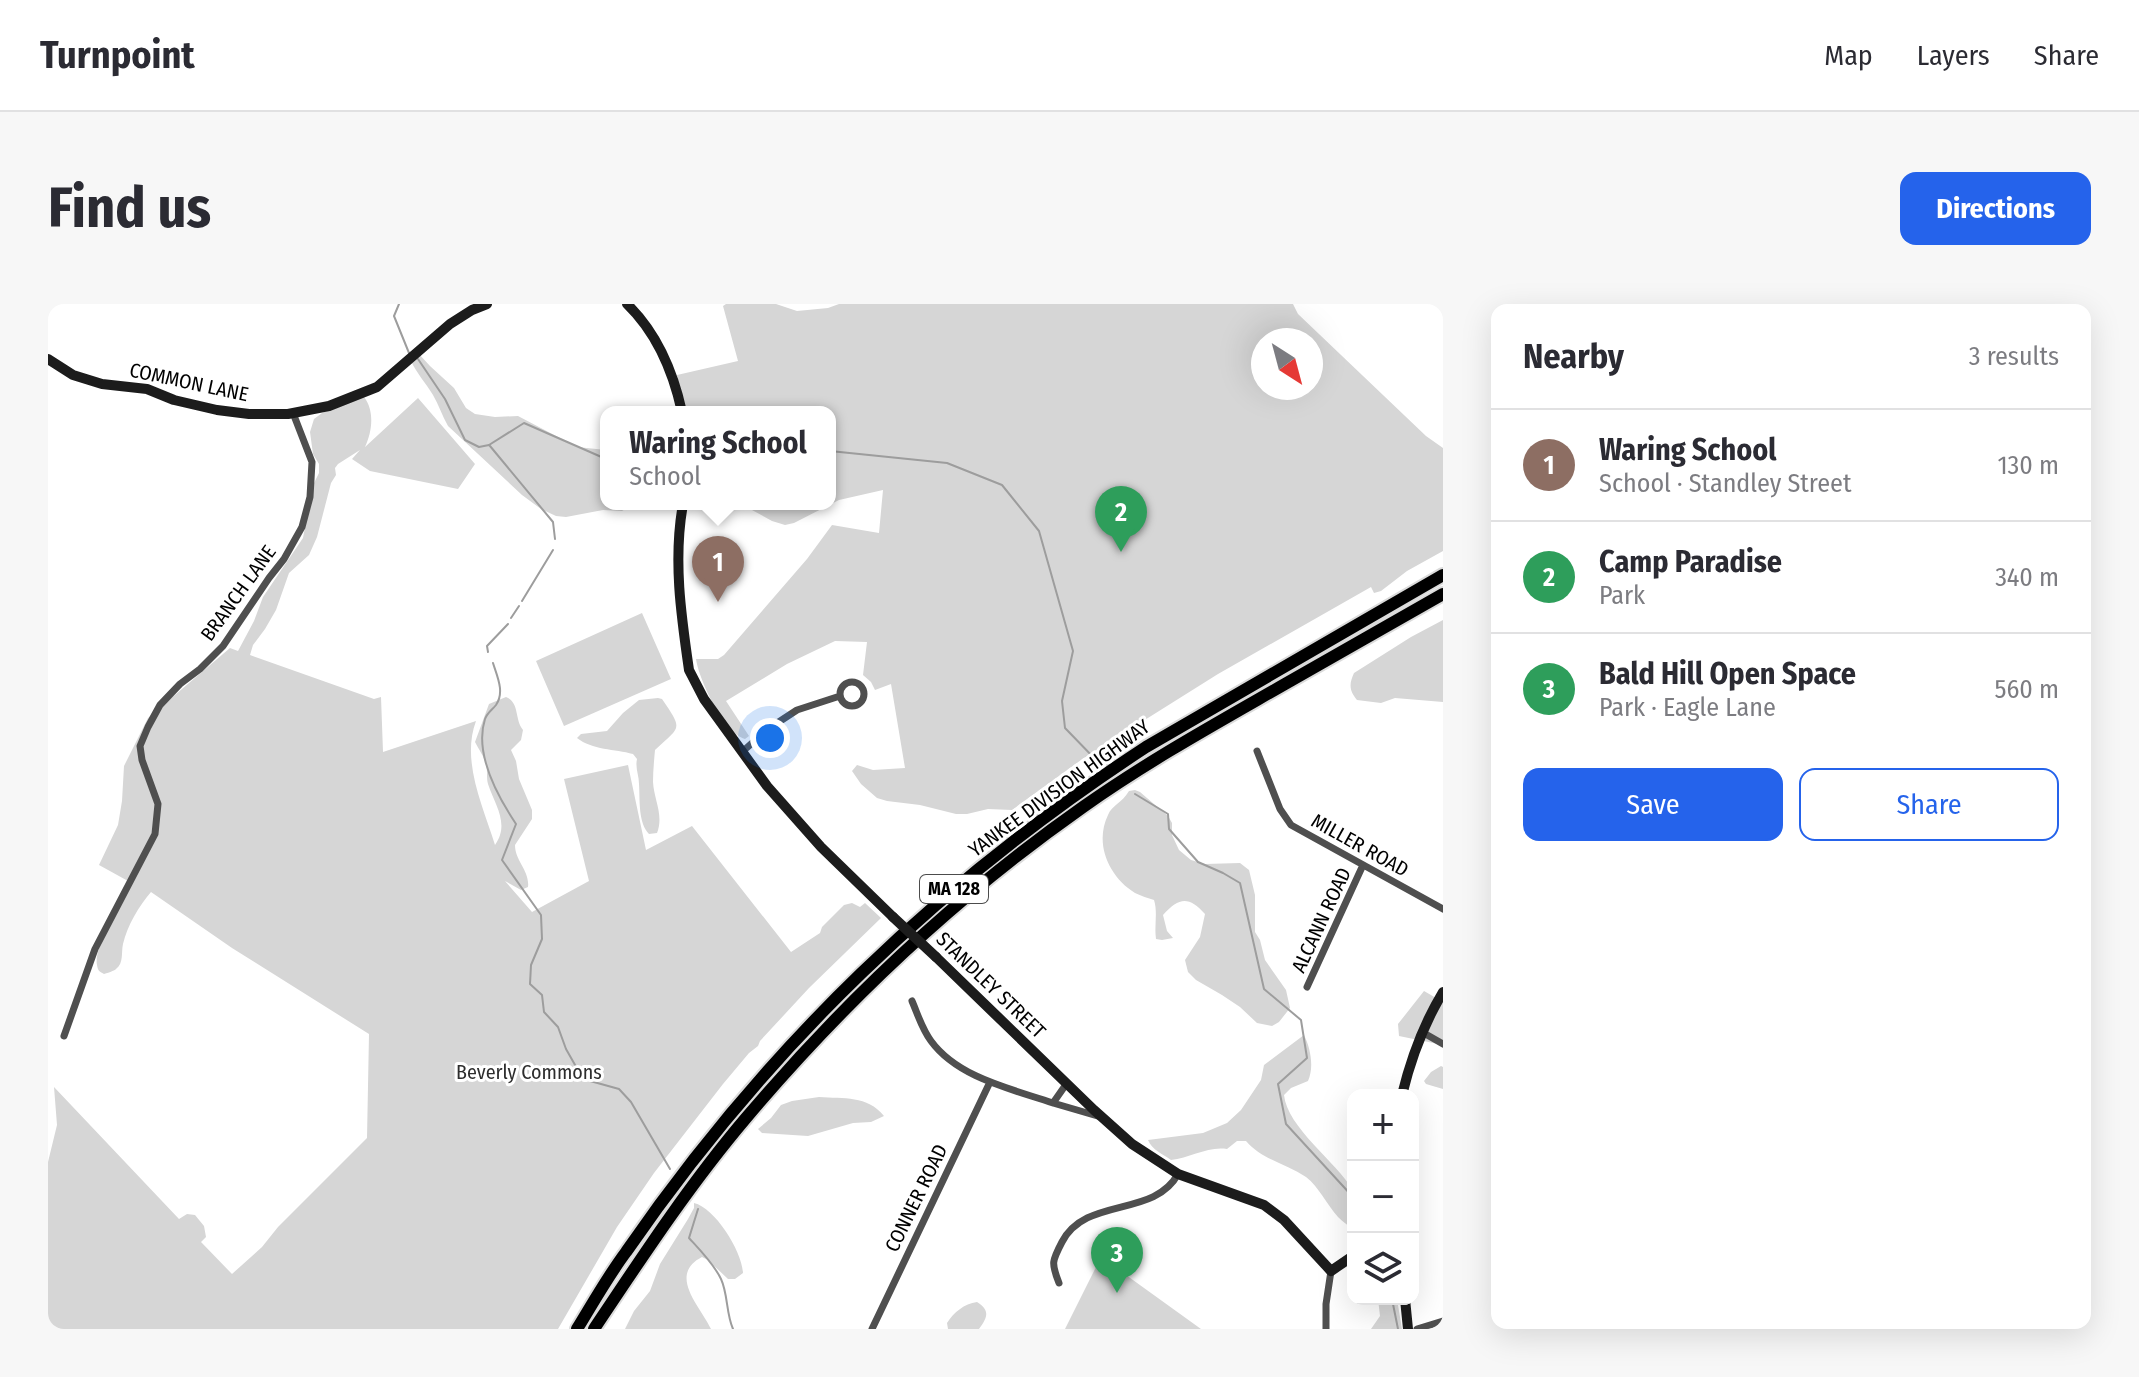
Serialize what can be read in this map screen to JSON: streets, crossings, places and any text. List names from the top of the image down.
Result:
{
  "streets": {
    "highway": ["YANKEE DIVISION HIGHWAY", "MA 128"],
    "street": [
      "COMMON LANE",
      "BRANCH LANE",
      "MILLER ROAD",
      "ALCANN ROAD",
      "STANDLEY STREET",
      "CONNER ROAD"
    ]
  },
  "crossings": [
    ["COMMON LANE", "BRANCH LANE"],
    ["MILLER ROAD", "ALCANN ROAD"]
  ],
  "parks": ["Beverly Commons"],
  "north": "bottom right",
  "page": {
    "header": "Turnpoint",
    "nav": ["Map", "Layers", "Share"],
    "buttons": [
      "Directions",
      ["Save", "Share"]
    ],
    "title": "Find us",
    "heading": ["Nearby", "3 results"],
    "popup": ["Waring School", "School"],
    "list": [
      {
        "mark": "1",
        "name": "Waring School",
        "note": "School · Standley Street",
        "value": "130 m"
      },
      {
        "mark": "2",
        "name": "Camp Paradise",
        "note": "Park",
        "value": "340 m"
      },
      {
        "mark": "3",
        "name": "Bald Hill Open Space",
        "note": "Park · Eagle Lane",
        "value": "560 m"
      }
    ],
    "pins": ["2", "1", "3"],
    "map_buttons": ["+", "−"]
  }
}
